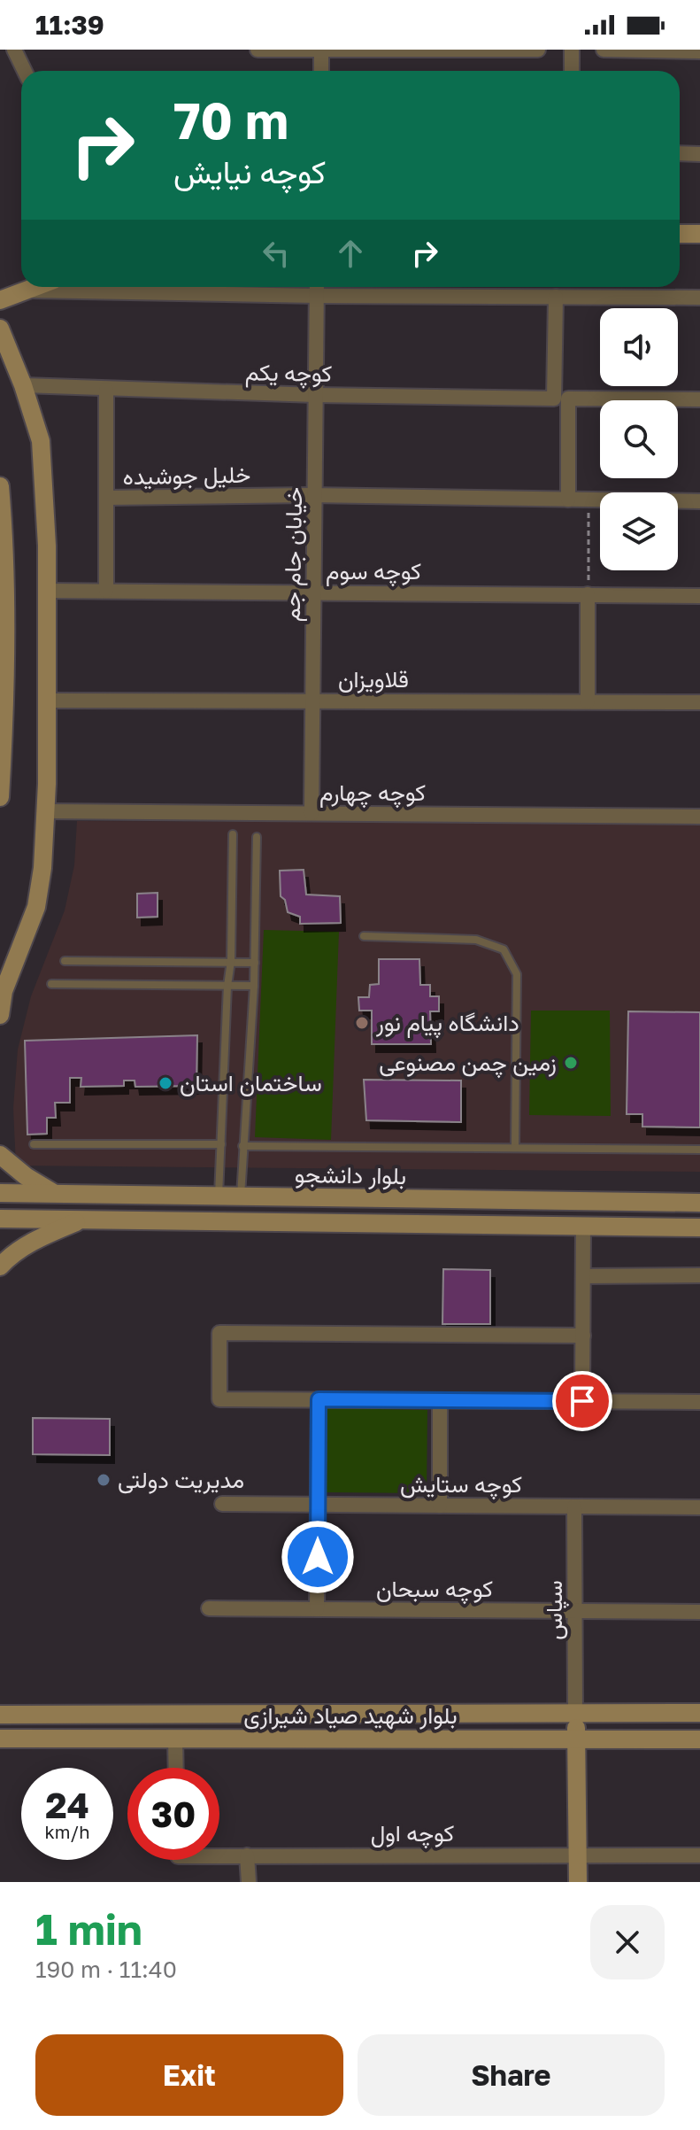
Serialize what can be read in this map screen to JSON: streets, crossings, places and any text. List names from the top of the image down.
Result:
{
  "streets": {
    "main road": ["بلوار دانشجو", "بلوار شهید صیاد شیرازی"],
    "street": [
      "کوچه یکم",
      "خلیل جوشیده",
      "خیابان جام جم",
      "کوچه سوم",
      "قلاویزان",
      "کوچه چهارم",
      "کوچه ستایش",
      "کوچه سبحان",
      "سپاس",
      "کوچه اول"
    ]
  },
  "crossings": [
    ["کوچه یکم", "خیابان جام جم"],
    ["خلیل جوشیده", "خیابان جام جم"],
    ["خیابان جام جم", "کوچه سوم"],
    ["خیابان جام جم", "قلاویزان"],
    ["خیابان جام جم", "کوچه چهارم"],
    ["کوچه ستایش", "سپاس"],
    ["کوچه سبحان", "سپاس"],
    ["سپاس", "بلوار شهید صیاد شیرازی"]
  ],
  "places": [
    "دانشگاه پیام نور",
    "زمین چمن مصنوعی",
    "ساختمان استان",
    "مدیریت دولتی"
  ],
  "page": {
    "status": "11:39",
    "turn": ["70 m", "كوچه نيايش"],
    "speed": "24 km/h",
    "limit": "30",
    "heading": ["1 min", "190 m · 11:40"],
    "buttons": ["Exit", "Share"]
  }
}
